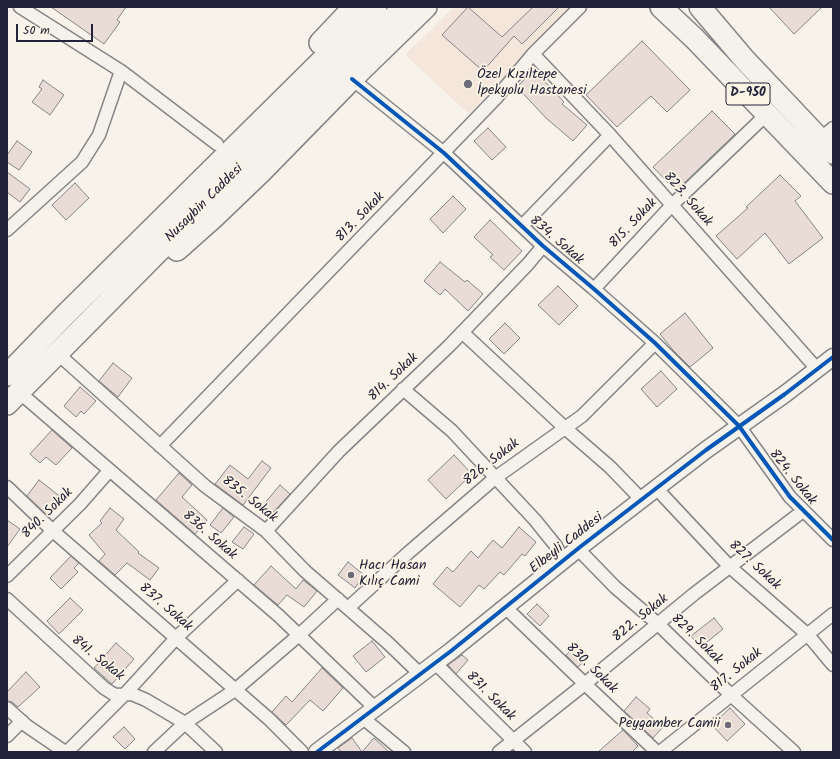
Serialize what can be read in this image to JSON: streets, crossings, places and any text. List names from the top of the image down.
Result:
{
  "streets": {
    "highway": ["D-950", "Nusaybin Caddesi"],
    "street": [
      "823. Sokak",
      "813. Sokak",
      "815. Sokak",
      "834. Sokak",
      "814. Sokak",
      "826. Sokak",
      "824. Sokak",
      "835. Sokak",
      "840. Sokak",
      "836. Sokak",
      "Elbeyli Caddesi",
      "827. Sokak",
      "837. Sokak",
      "822. Sokak",
      "829. Sokak",
      "841. Sokak",
      "830. Sokak",
      "817. Sokak",
      "831. Sokak"
    ]
  },
  "crossings": [
    ["D-950", "815. Sokak"],
    ["823. Sokak", "813. Sokak"],
    ["823. Sokak", "815. Sokak"],
    ["823. Sokak", "Elbeyli Caddesi"],
    ["Nusaybin Caddesi", "835. Sokak"],
    ["Nusaybin Caddesi", "836. Sokak"],
    ["813. Sokak", "834. Sokak"],
    ["813. Sokak", "835. Sokak"],
    ["815. Sokak", "834. Sokak"],
    ["834. Sokak", "814. Sokak"],
    ["834. Sokak", "826. Sokak"],
    ["834. Sokak", "824. Sokak"],
    ["834. Sokak", "Elbeyli Caddesi"],
    ["814. Sokak", "835. Sokak"],
    ["826. Sokak", "835. Sokak"],
    ["824. Sokak", "Elbeyli Caddesi"],
    ["824. Sokak", "822. Sokak"],
    ["835. Sokak", "Elbeyli Caddesi"],
    ["840. Sokak", "836. Sokak"],
    ["840. Sokak", "837. Sokak"],
    ["836. Sokak", "Elbeyli Caddesi"],
    ["Elbeyli Caddesi", "827. Sokak"],
    ["Elbeyli Caddesi", "829. Sokak"],
    ["Elbeyli Caddesi", "830. Sokak"],
    ["Elbeyli Caddesi", "831. Sokak"],
    ["827. Sokak", "822. Sokak"],
    ["827. Sokak", "817. Sokak"],
    ["822. Sokak", "829. Sokak"],
    ["822. Sokak", "830. Sokak"],
    ["822. Sokak", "831. Sokak"],
    ["829. Sokak", "817. Sokak"],
    ["830. Sokak", "817. Sokak"]
  ],
  "places": ["Özel Kızıltepe İpekyolu Hastanesi", "Hacı Hasan Kılıç Cami", "Peygamber Camii"],
  "scale_bar": "50 m"
}
